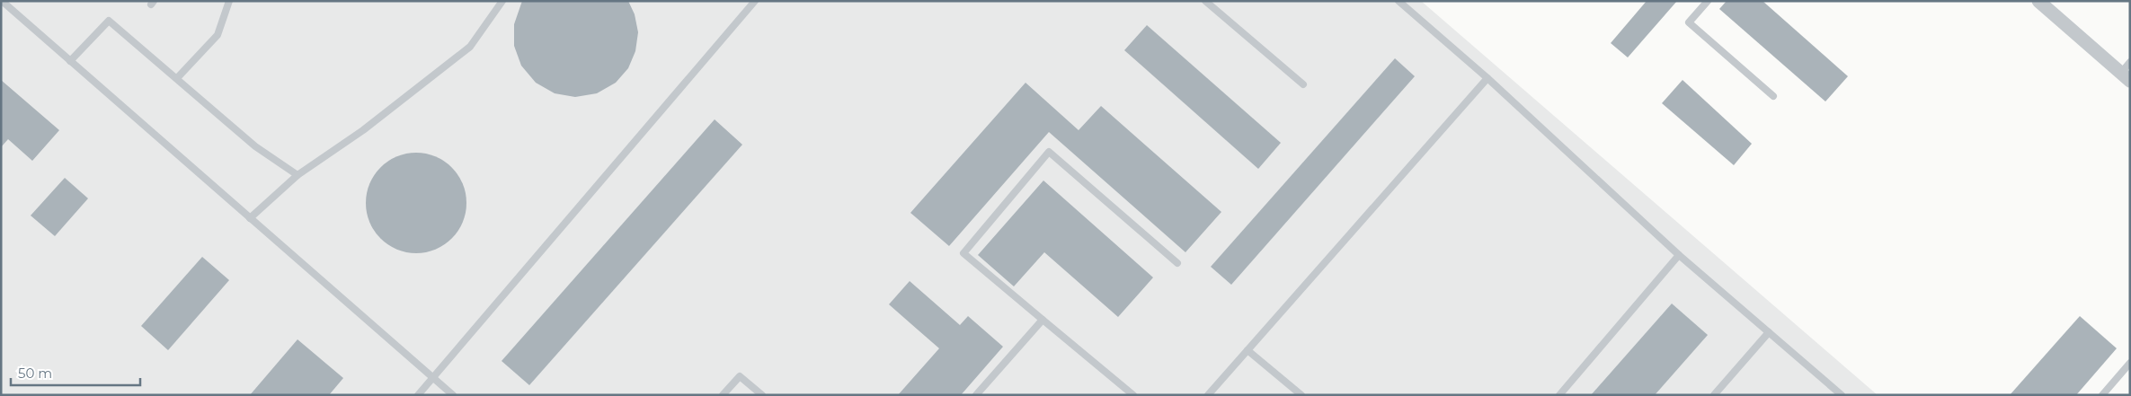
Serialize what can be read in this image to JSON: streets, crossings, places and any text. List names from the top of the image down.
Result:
{
  "scale_bar": "50 m"
}
